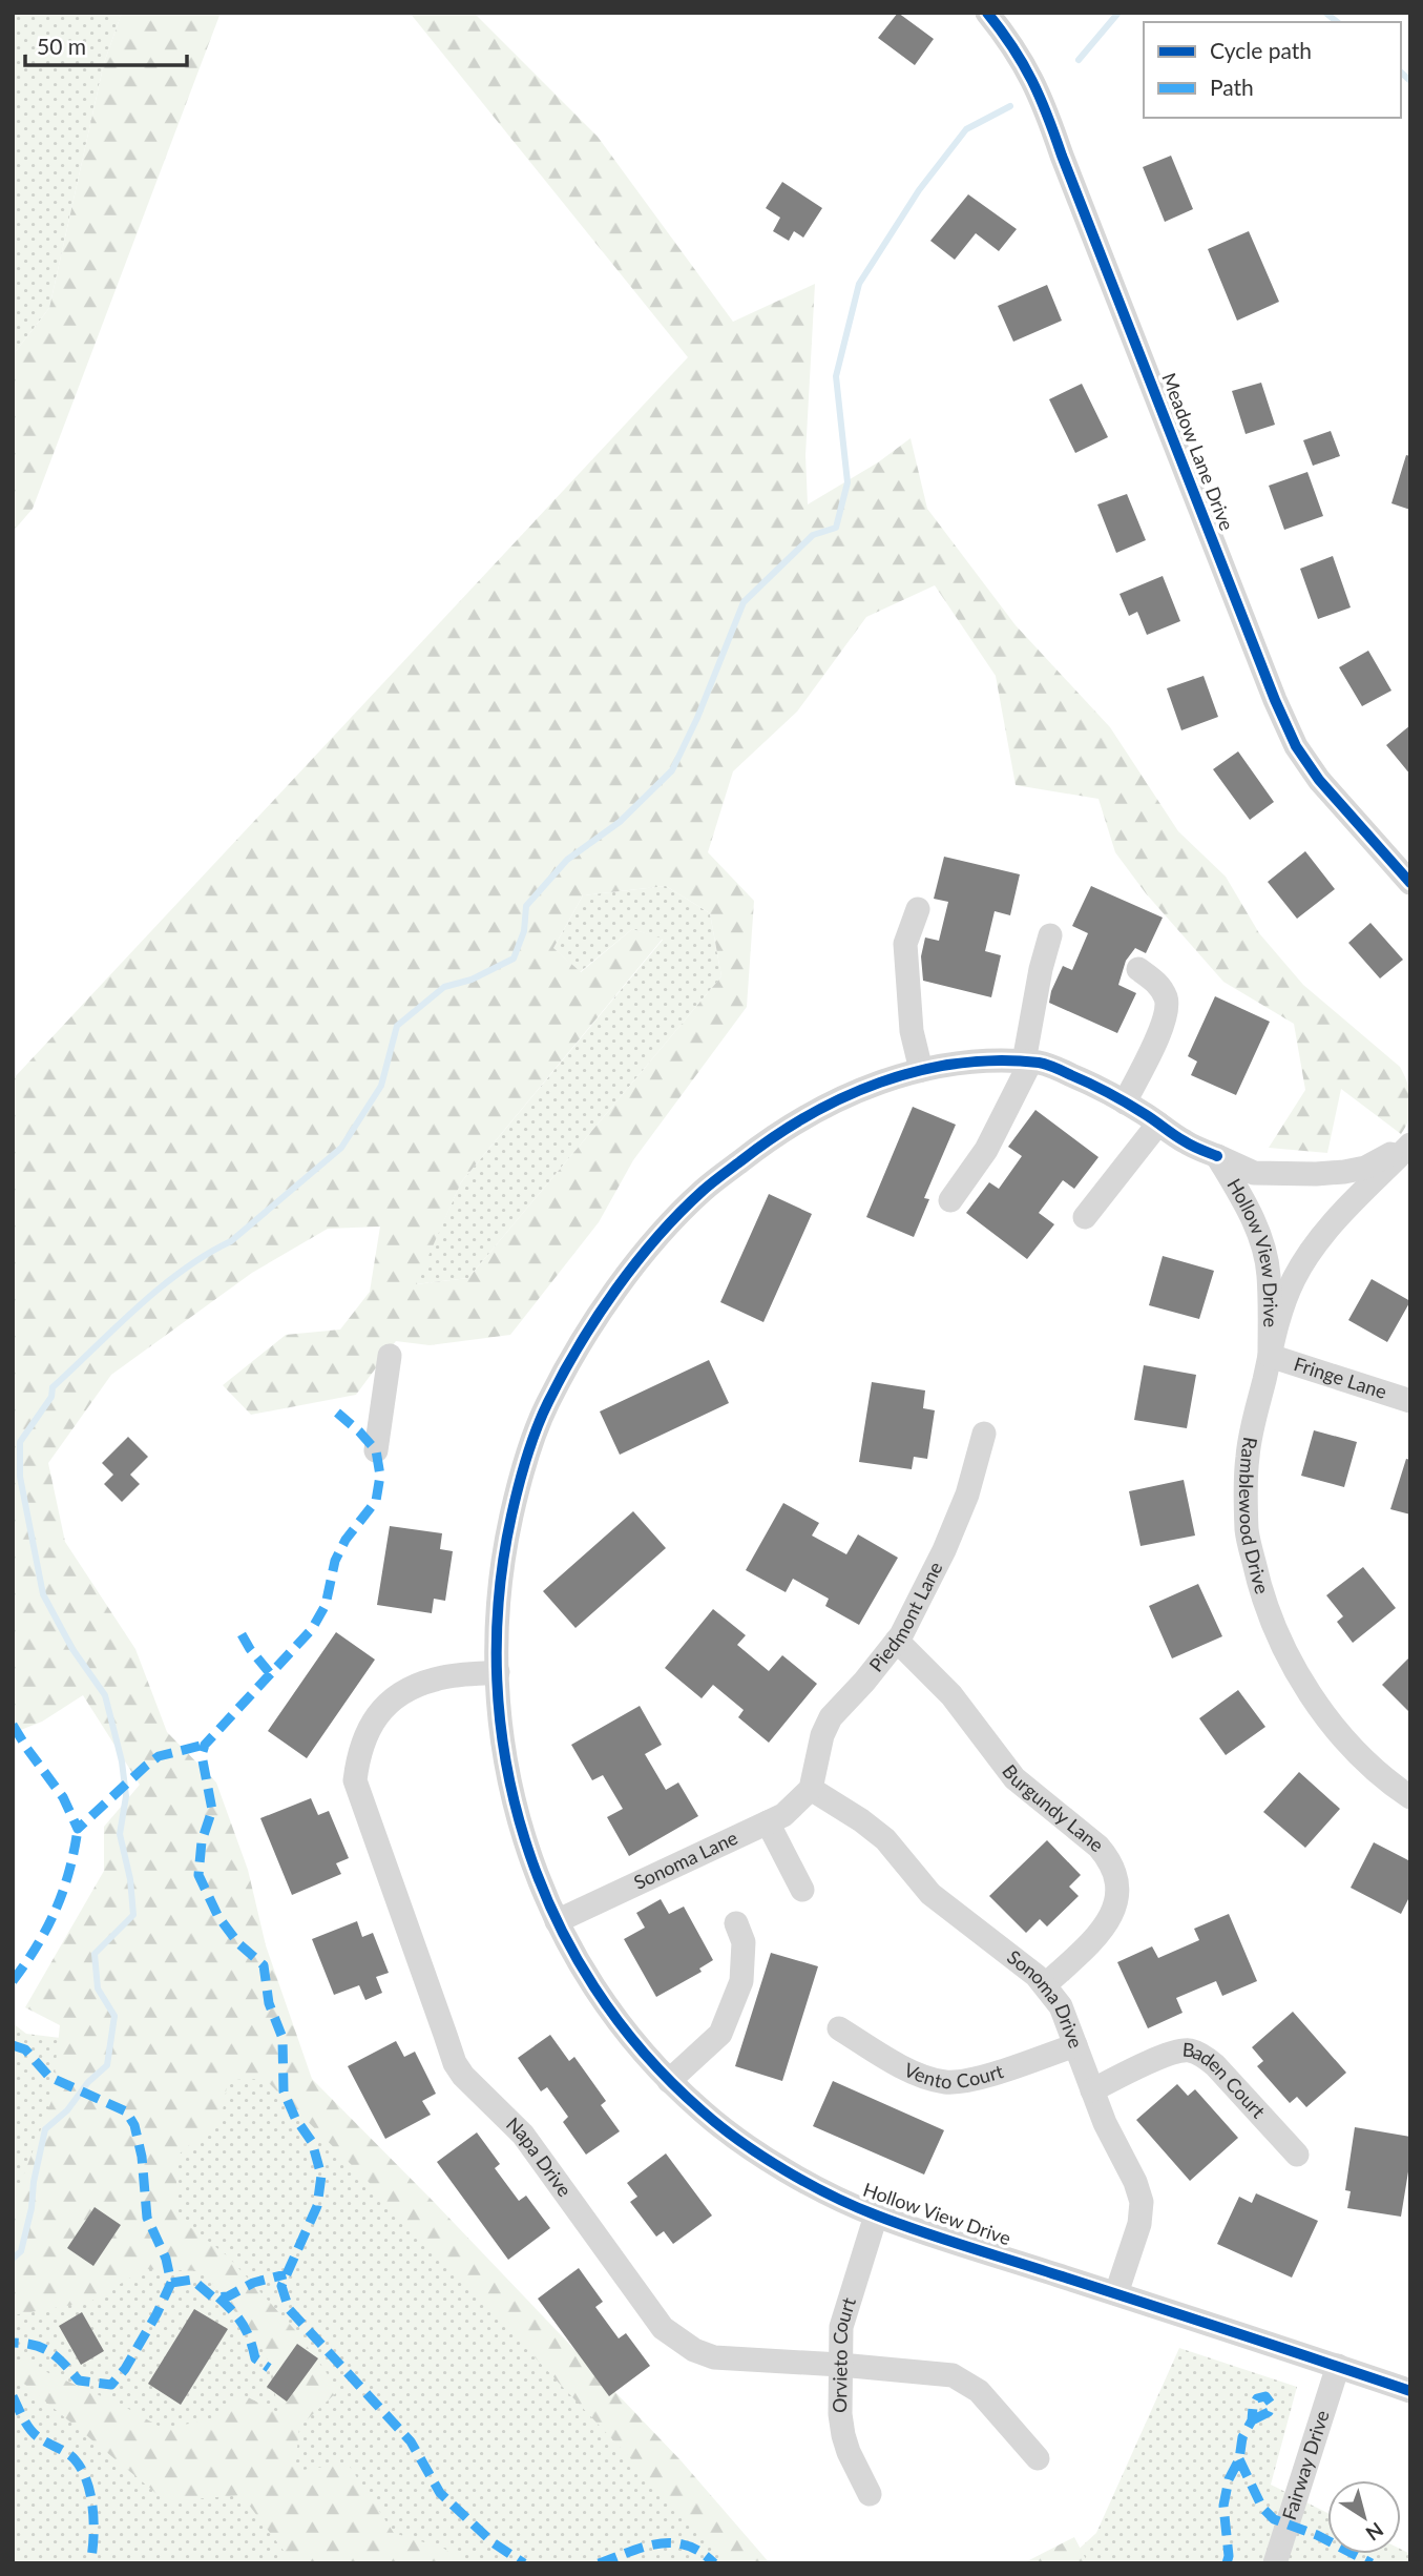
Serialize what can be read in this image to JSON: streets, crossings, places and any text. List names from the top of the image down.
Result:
{
  "streets": {
    "street": [
      "Meadow Lane Drive",
      "Hollow View Drive",
      "Fringe Lane",
      "Ramblewood Drive",
      "Piedmont Lane",
      "Burgundy Lane",
      "Sonoma Lane",
      "Sonoma Drive",
      "Vento Court",
      "Baden Court",
      "Napa Drive",
      "Orvieto Court",
      "Fairway Drive"
    ]
  },
  "crossings": [
    ["Hollow View Drive", "Fringe Lane"],
    ["Hollow View Drive", "Ramblewood Drive"],
    ["Hollow View Drive", "Sonoma Lane"],
    ["Hollow View Drive", "Sonoma Drive"],
    ["Hollow View Drive", "Napa Drive"],
    ["Hollow View Drive", "Orvieto Court"],
    ["Hollow View Drive", "Fairway Drive"],
    ["Fringe Lane", "Ramblewood Drive"],
    ["Piedmont Lane", "Burgundy Lane"],
    ["Piedmont Lane", "Sonoma Lane"],
    ["Piedmont Lane", "Sonoma Drive"],
    ["Burgundy Lane", "Sonoma Drive"],
    ["Sonoma Lane", "Sonoma Drive"],
    ["Sonoma Drive", "Vento Court"],
    ["Sonoma Drive", "Baden Court"],
    ["Napa Drive", "Orvieto Court"]
  ],
  "legend": ["Cycle path", "Path"],
  "scale_bar": "50 m",
  "north": "bottom right"
}
